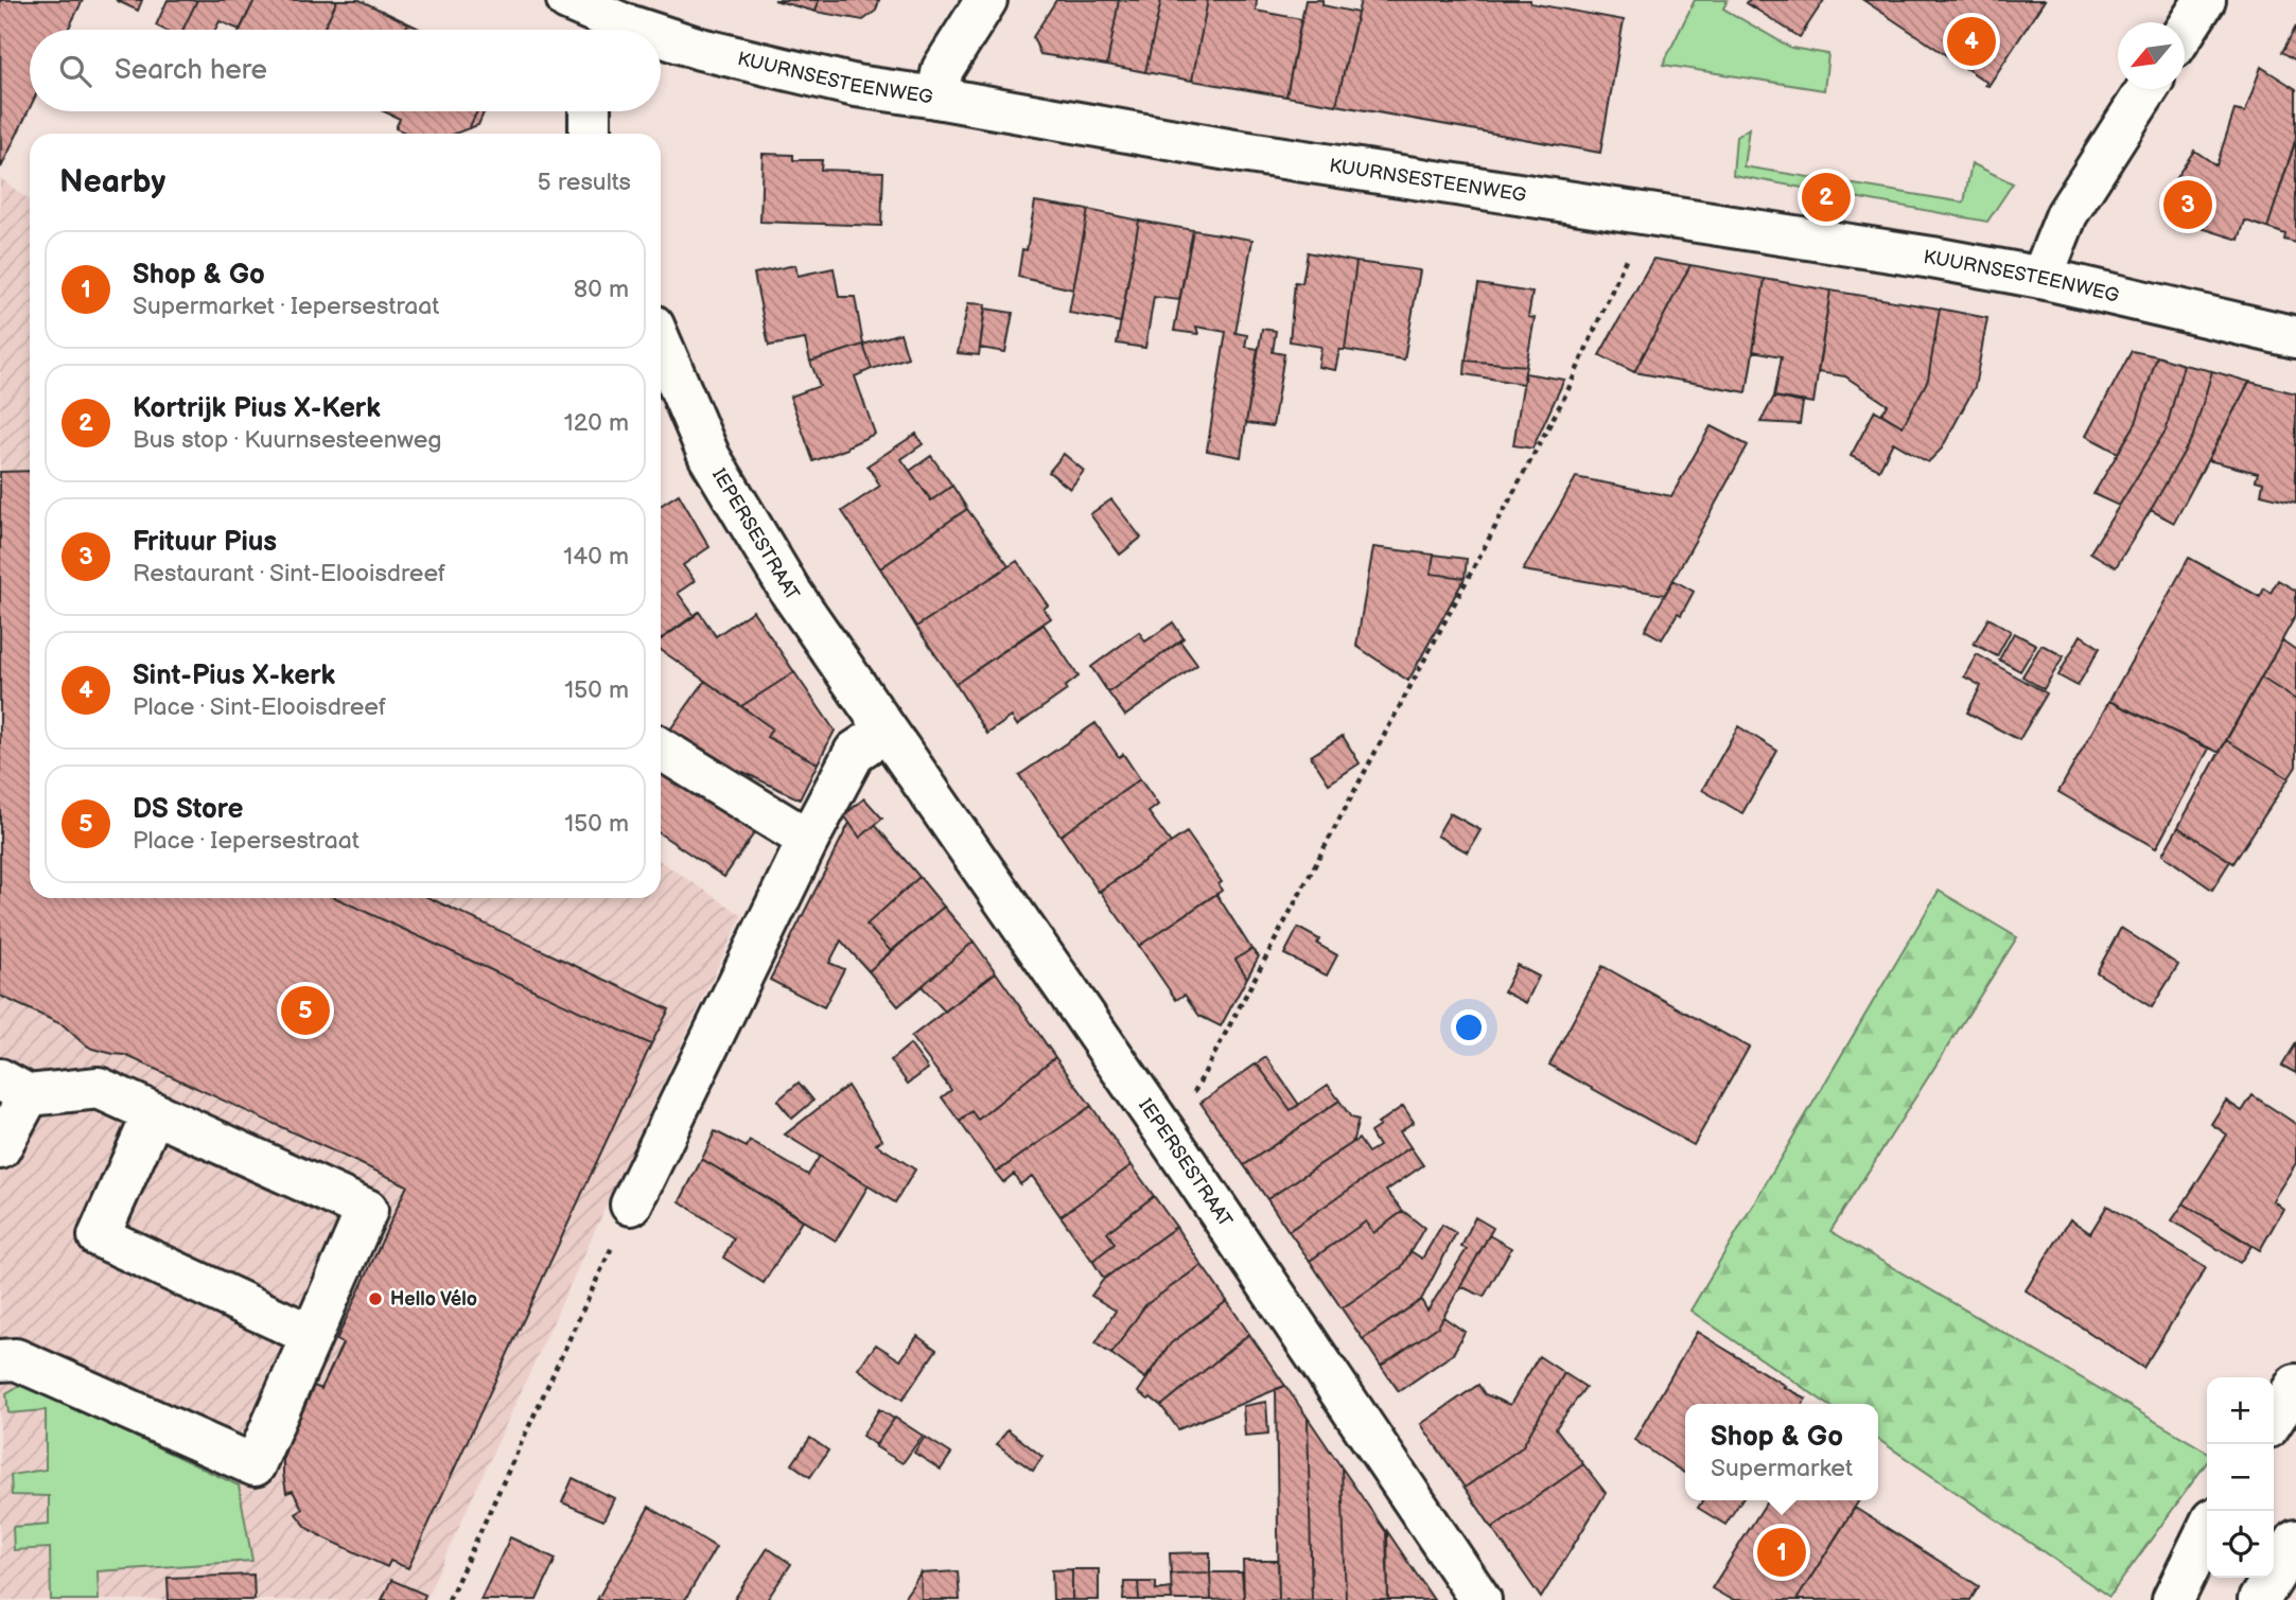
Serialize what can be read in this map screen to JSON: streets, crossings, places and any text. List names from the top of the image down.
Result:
{
  "streets": {
    "street": ["KUURNSESTEENWEG", "IEPERSESTRAAT"]
  },
  "places": ["Hello Vélo"],
  "north": "bottom left",
  "page": {
    "pins": [
      "4",
      "2",
      "3",
      "5",
      "1"
    ],
    "search": "Search here",
    "heading": ["Nearby", "5 results"],
    "list": [
      {
        "mark": "1",
        "name": "Shop & Go",
        "note": "Supermarket · Iepersestraat",
        "value": "80 m"
      },
      {
        "mark": "2",
        "name": "Kortrijk Pius X-Kerk",
        "note": "Bus stop · Kuurnsesteenweg",
        "value": "120 m"
      },
      {
        "mark": "3",
        "name": "Frituur Pius",
        "note": "Restaurant · Sint-Elooisdreef",
        "value": "140 m"
      },
      {
        "mark": "4",
        "name": "Sint-Pius X-kerk",
        "note": "Place · Sint-Elooisdreef",
        "value": "150 m"
      },
      {
        "mark": "5",
        "name": "DS Store",
        "note": "Place · Iepersestraat",
        "value": "150 m"
      }
    ],
    "map_buttons": ["+", "−"],
    "popup": ["Shop & Go", "Supermarket"]
  }
}
